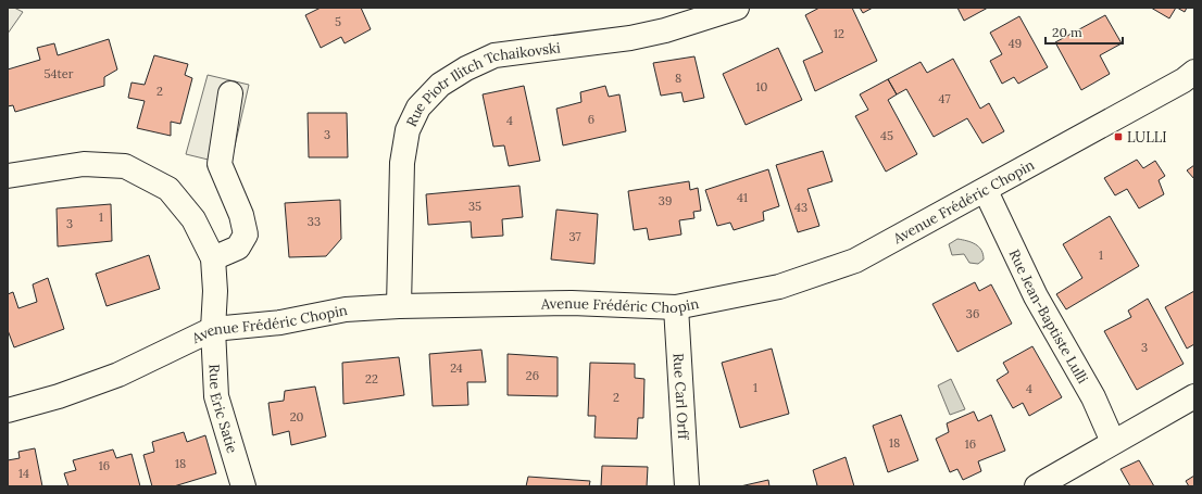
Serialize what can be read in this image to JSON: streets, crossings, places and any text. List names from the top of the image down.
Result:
{
  "streets": {
    "street": [
      "Rue Piotr Ilitch Tchaikovski",
      "Avenue Frédéric Chopin",
      "Rue Jean-Baptiste Lulli",
      "Rue Carl Orff",
      "Rue Eric Satie"
    ]
  },
  "crossings": [
    ["Rue Piotr Ilitch Tchaikovski", "Avenue Frédéric Chopin"],
    ["Avenue Frédéric Chopin", "Rue Jean-Baptiste Lulli"],
    ["Avenue Frédéric Chopin", "Rue Carl Orff"],
    ["Avenue Frédéric Chopin", "Rue Eric Satie"]
  ],
  "places": {
    "transit": ["LULLI"]
  },
  "house_numbers": [
    "5",
    "12",
    "49",
    "54ter",
    "8",
    "10",
    "2",
    "47",
    "6",
    "4",
    "3",
    "45",
    "41",
    "39",
    "35",
    "43",
    "1",
    "33",
    "3",
    "37",
    "1",
    "36",
    "3",
    "24",
    "26",
    "22",
    "1",
    "4",
    "2",
    "20",
    "18",
    "16",
    "18",
    "16",
    "14"
  ],
  "scale_bar": "20 m"
}
